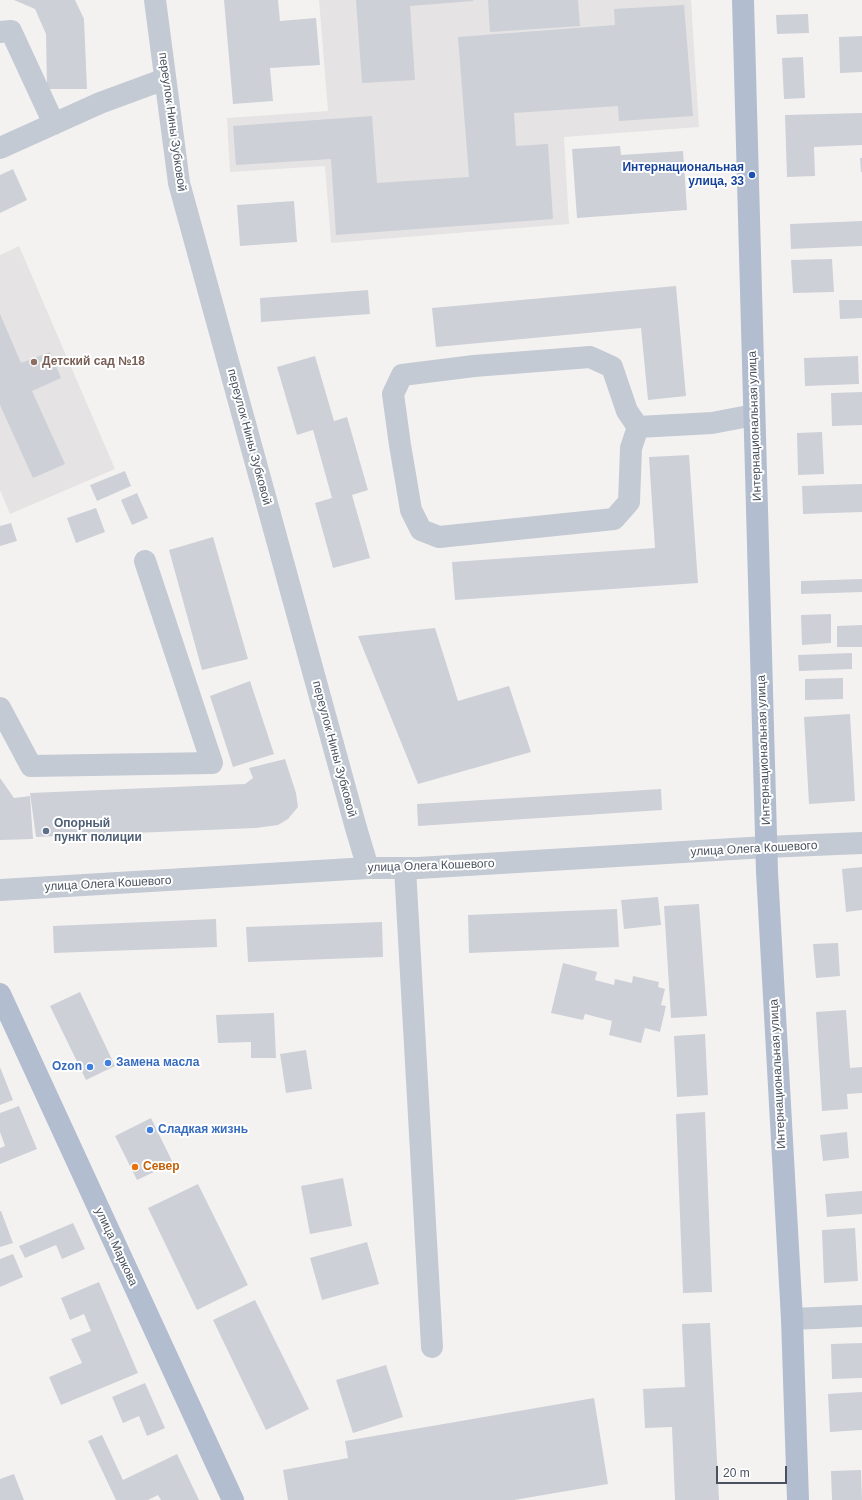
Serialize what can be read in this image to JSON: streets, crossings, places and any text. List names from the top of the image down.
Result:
{
  "streets": {
    "main road": ["Интернациональная улица", "улица Маркова"],
    "street": ["переулок Нины Зубковой", "улица Олега Кошевого"]
  },
  "crossings": [
    ["переулок Нины Зубковой", "улица Олега Кошевого"],
    ["Интернациональная улица", "улица Олега Кошевого"]
  ],
  "places": [
    "Интернациональная улица, 33",
    "Детский сад №18",
    "Опорный пункт полиции",
    "Замена масла",
    "Ozon",
    "Сладкая жизнь",
    "Север"
  ],
  "scale_bar": "20 m"
}
